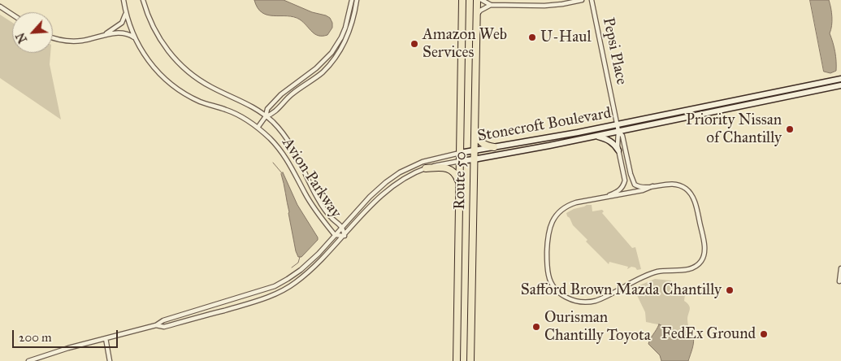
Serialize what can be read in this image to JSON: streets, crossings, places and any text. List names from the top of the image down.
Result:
{
  "streets": {
    "highway": ["Route 50"],
    "main road": ["Stonecroft Boulevard"],
    "street": ["Pepsi Place", "Avion Parkway"]
  },
  "crossings": [
    ["Pepsi Place", "Stonecroft Boulevard"],
    ["Stonecroft Boulevard", "Avion Parkway"],
    ["Stonecroft Boulevard", "Route 50"]
  ],
  "places": [
    "U-Haul",
    "Amazon Web Services",
    "Priority Nissan of Chantilly",
    "Safford Brown Mazda Chantilly",
    "Ourisman Chantilly Toyota",
    "FedEx Ground"
  ],
  "scale_bar": "200 m",
  "north": "bottom left"
}
